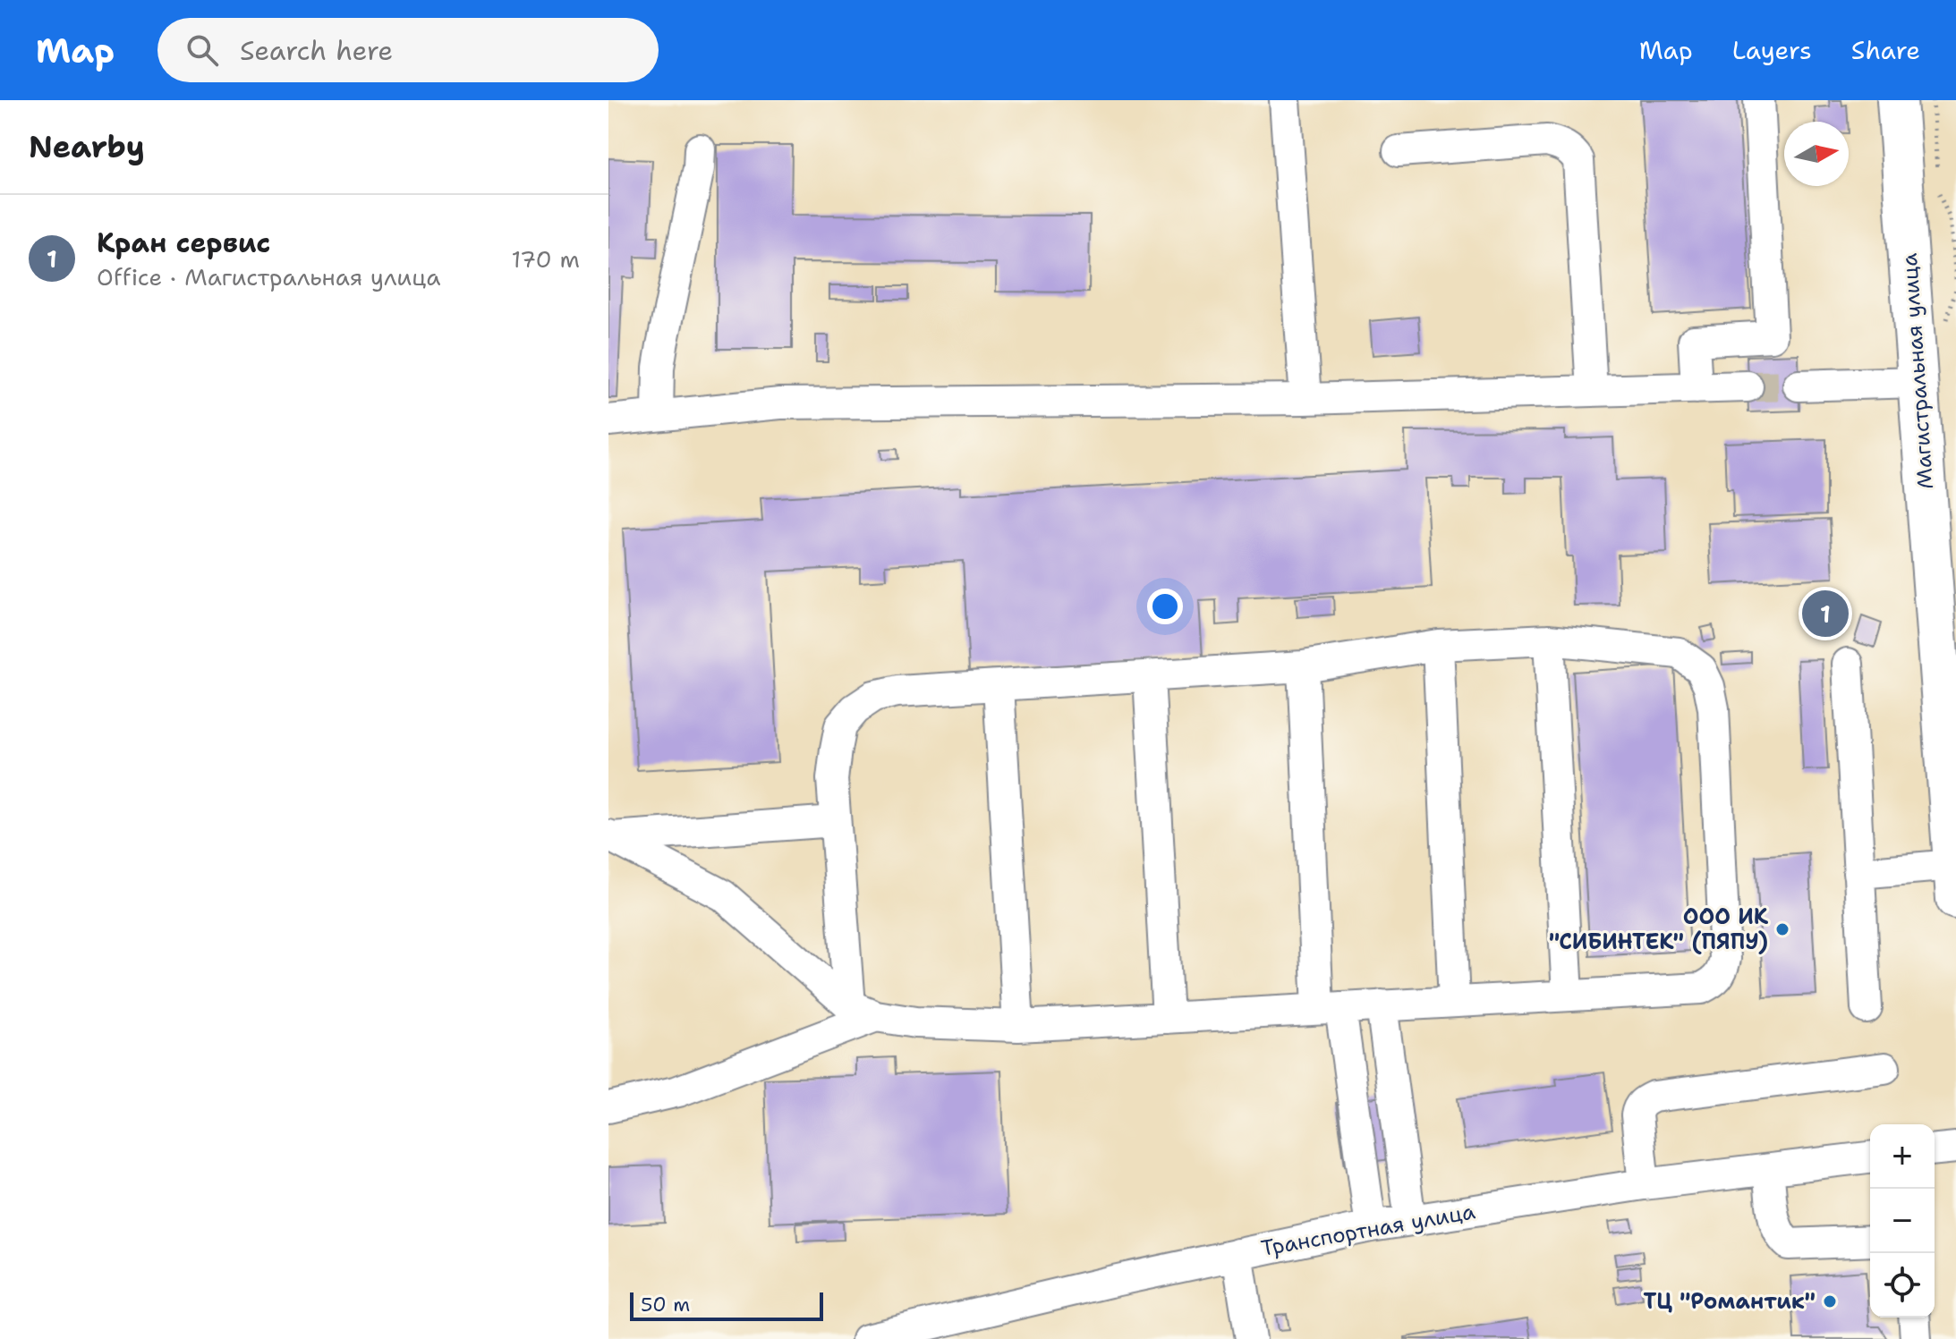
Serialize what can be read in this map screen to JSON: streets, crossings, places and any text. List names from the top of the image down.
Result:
{
  "streets": {
    "main road": ["Магистральная улица"],
    "street": ["Транспортная улица"]
  },
  "places": ["ООО ИК \"СИБИНТЕК\" (ПЯПУ)", "ТЦ \"Романтик\""],
  "scale_bar": "50 m",
  "north": "right",
  "page": {
    "header": "Map",
    "search": "Search here",
    "nav": ["Map", "Layers", "Share"],
    "heading": "Nearby",
    "list": [
      {
        "mark": "1",
        "name": "Кран сервис",
        "note": "Office · Магистральная улица",
        "value": "170 m"
      }
    ],
    "pins": "1",
    "map_buttons": ["+", "−"],
    "scale": "50 m"
  }
}
